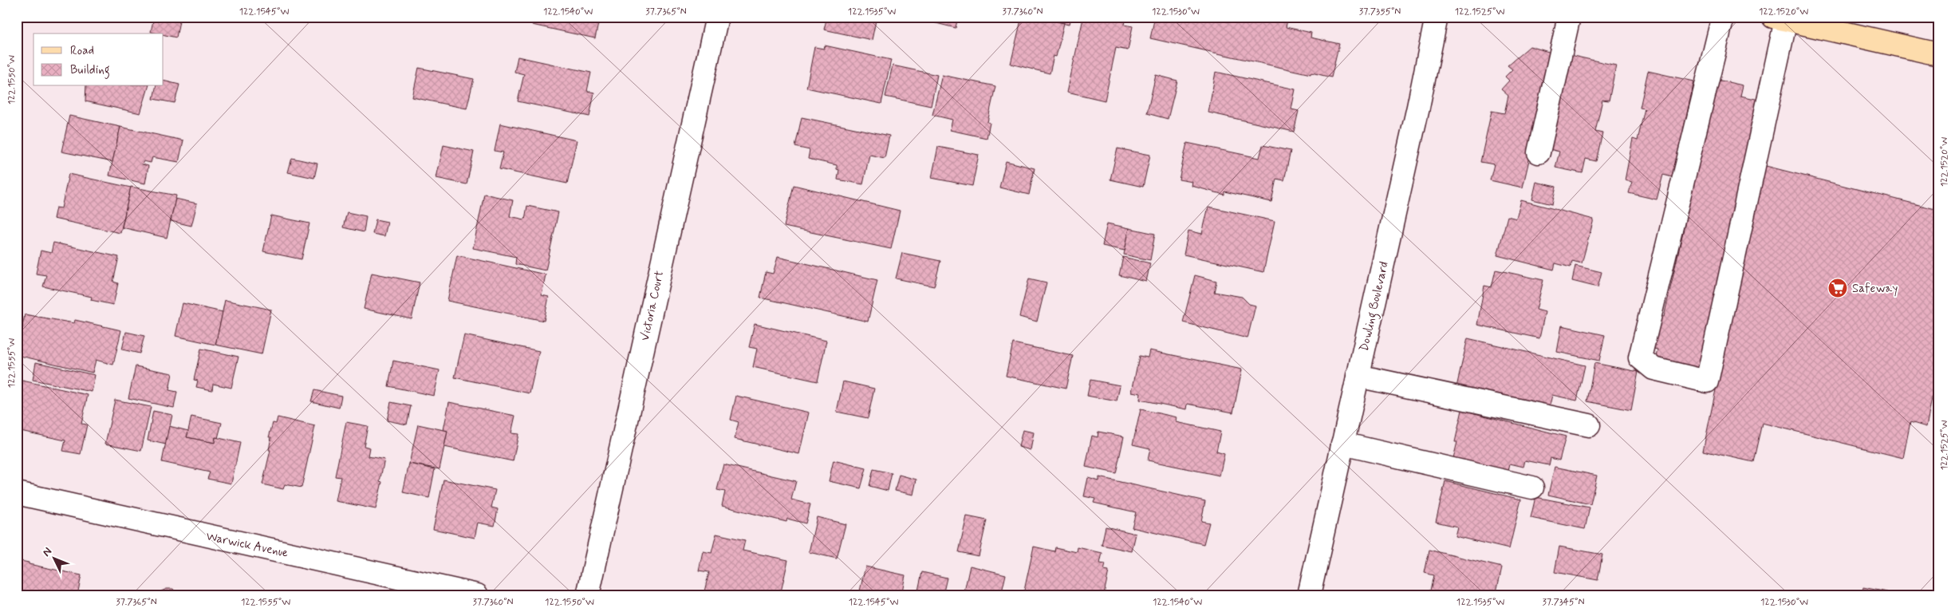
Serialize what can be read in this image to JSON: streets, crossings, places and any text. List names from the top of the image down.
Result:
{
  "streets": {
    "street": ["Victoria Court", "Dowling Boulevard", "Warwick Avenue"]
  },
  "places": {
    "supermarket": ["Safeway"]
  },
  "legend": ["Road", "Building"],
  "north": "top left",
  "coordinates": [
    "122.1545°W",
    "122.1540°W",
    "37.7365°N",
    "122.1535°W",
    "37.7360°N",
    "122.1530°W",
    "37.7355°N",
    "122.1525°W",
    "122.1520°W",
    "122.1550°W",
    "122.1555°W",
    "37.7345°N"
  ]
}
